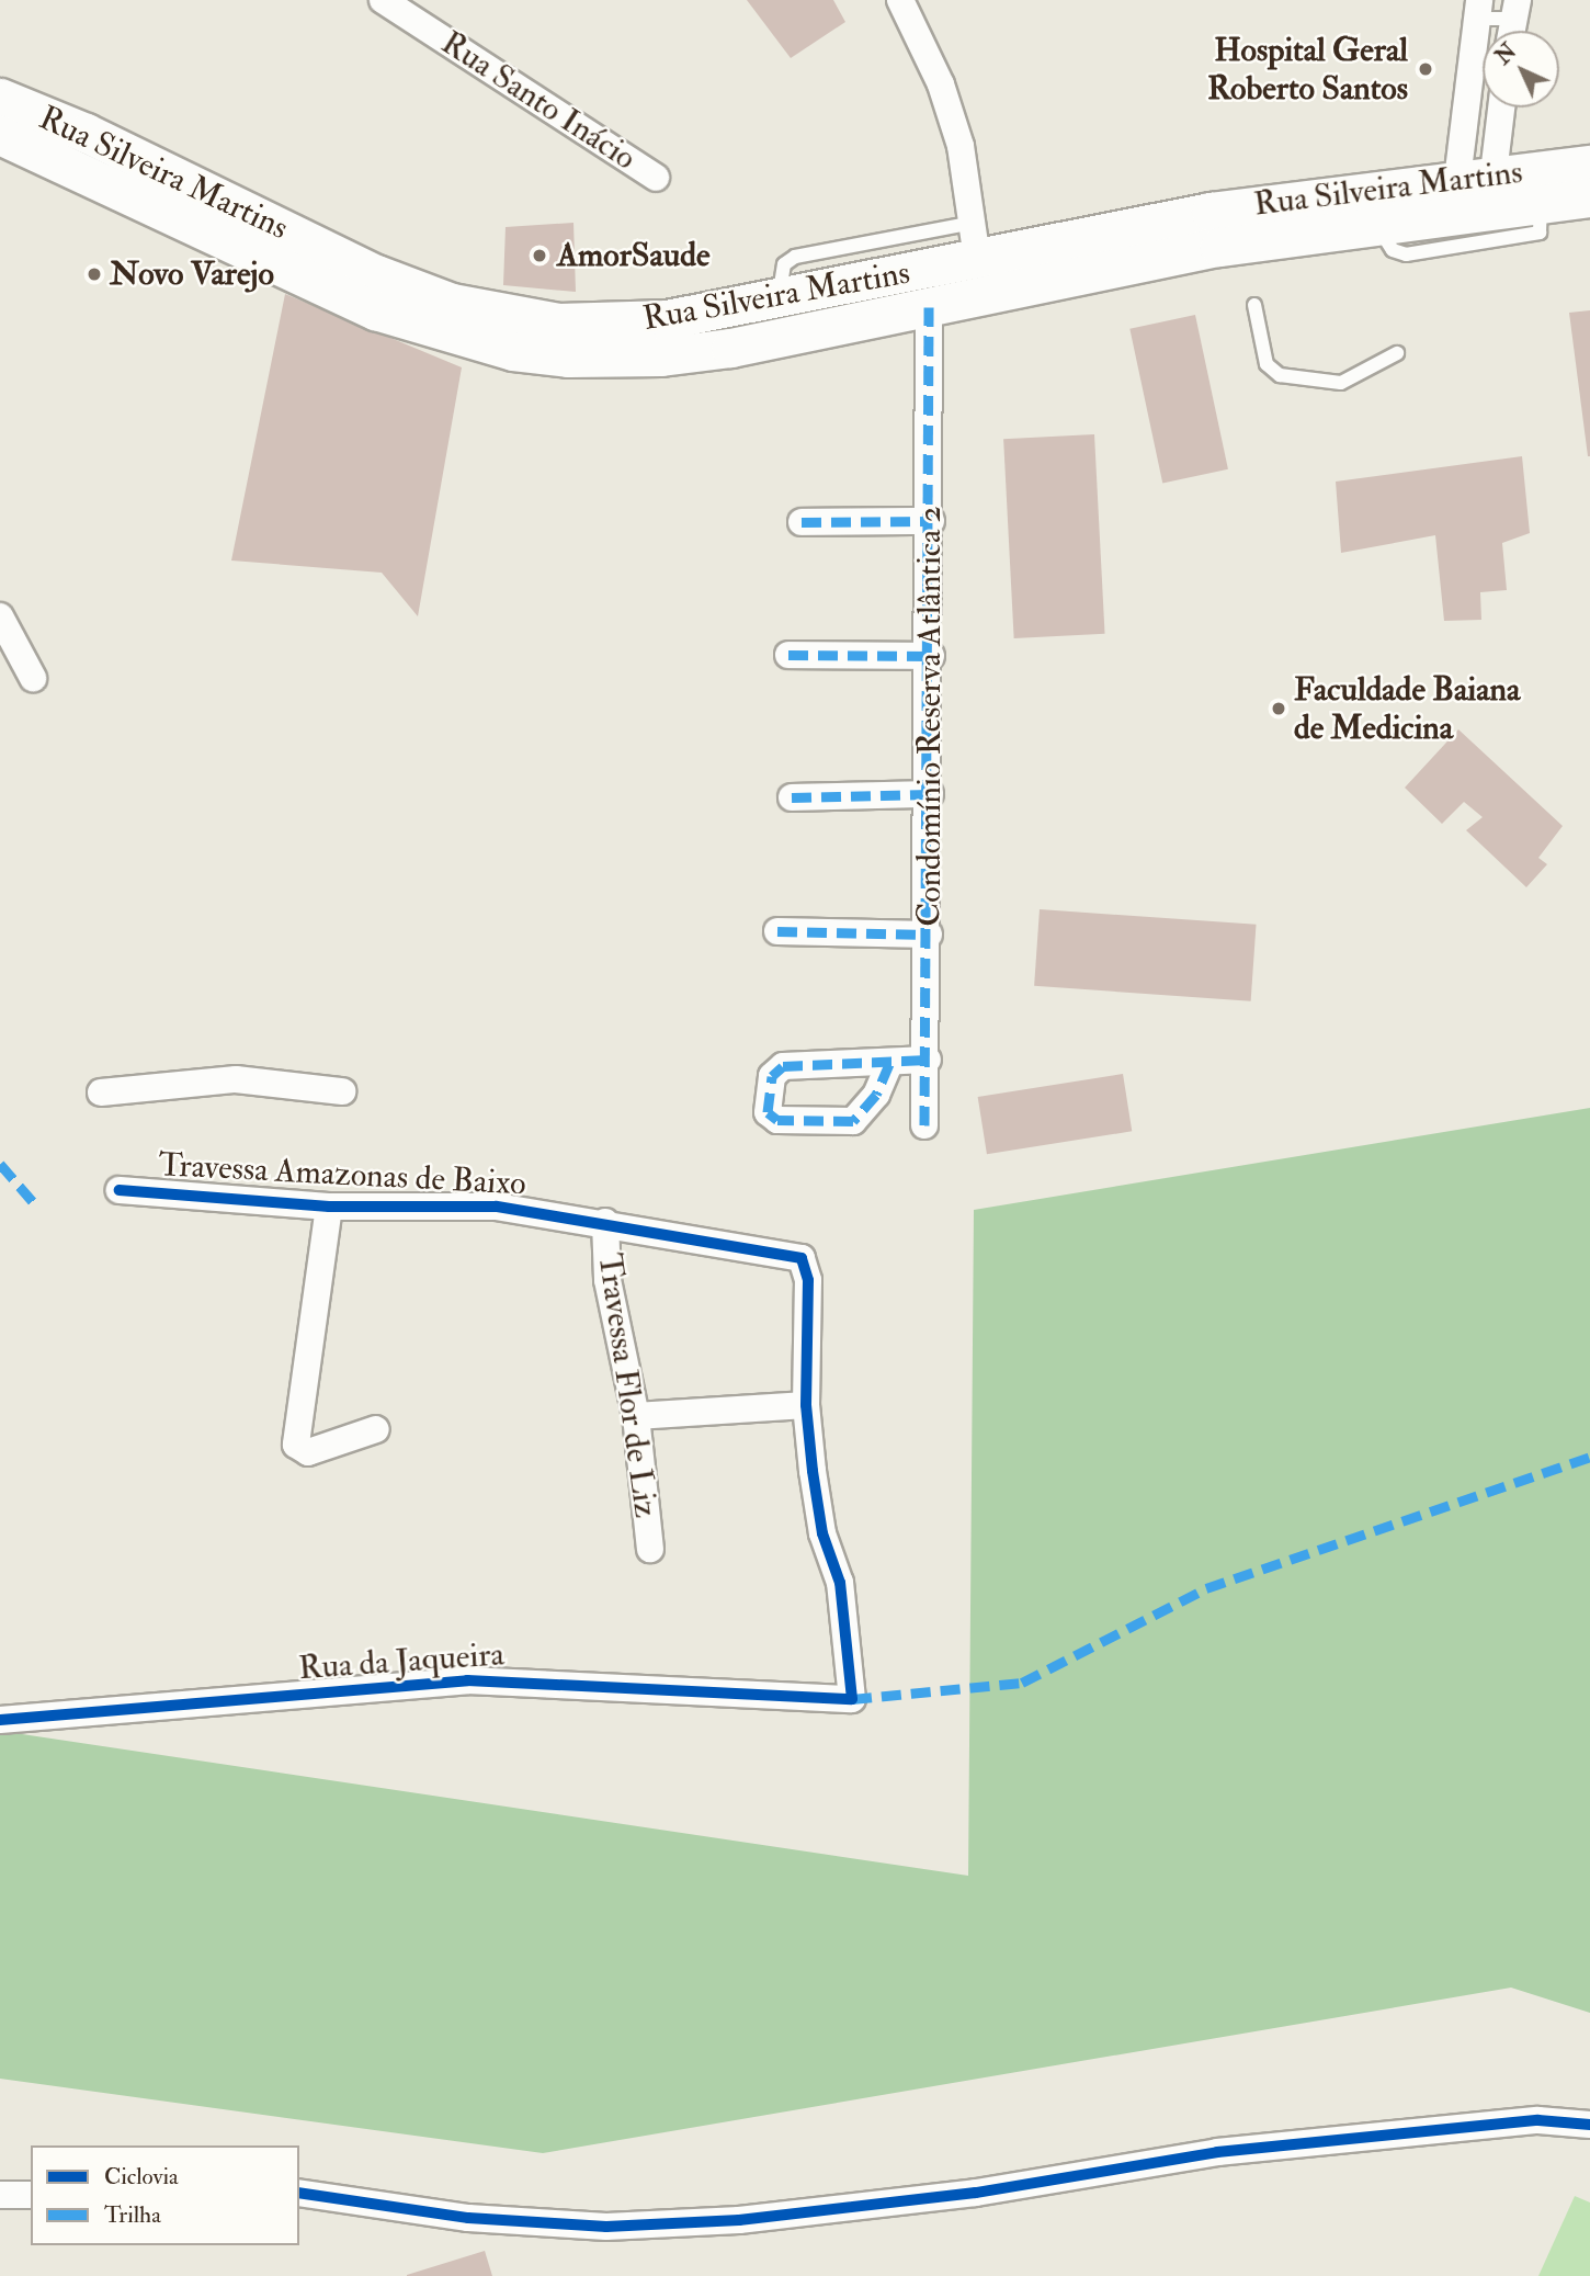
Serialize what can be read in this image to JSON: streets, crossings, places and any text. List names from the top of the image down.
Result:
{
  "streets": {
    "main road": ["Rua Silveira Martins"],
    "street": [
      "Rua Santo Inácio",
      "Condomínio Reserva Atlântica 2",
      "Travessa Amazonas de Baixo",
      "Travessa Flor de Liz",
      "Rua da Jaqueira"
    ]
  },
  "crossings": [
    ["Rua Silveira Martins", "Condomínio Reserva Atlântica 2"],
    ["Travessa Amazonas de Baixo", "Travessa Flor de Liz"],
    ["Travessa Amazonas de Baixo", "Rua da Jaqueira"]
  ],
  "places": [
    "Hospital Geral Roberto Santos",
    "AmorSaude",
    "Novo Varejo",
    "Faculdade Baiana de Medicina"
  ],
  "legend": ["Ciclovia", "Trilha"],
  "north": "top left"
}
